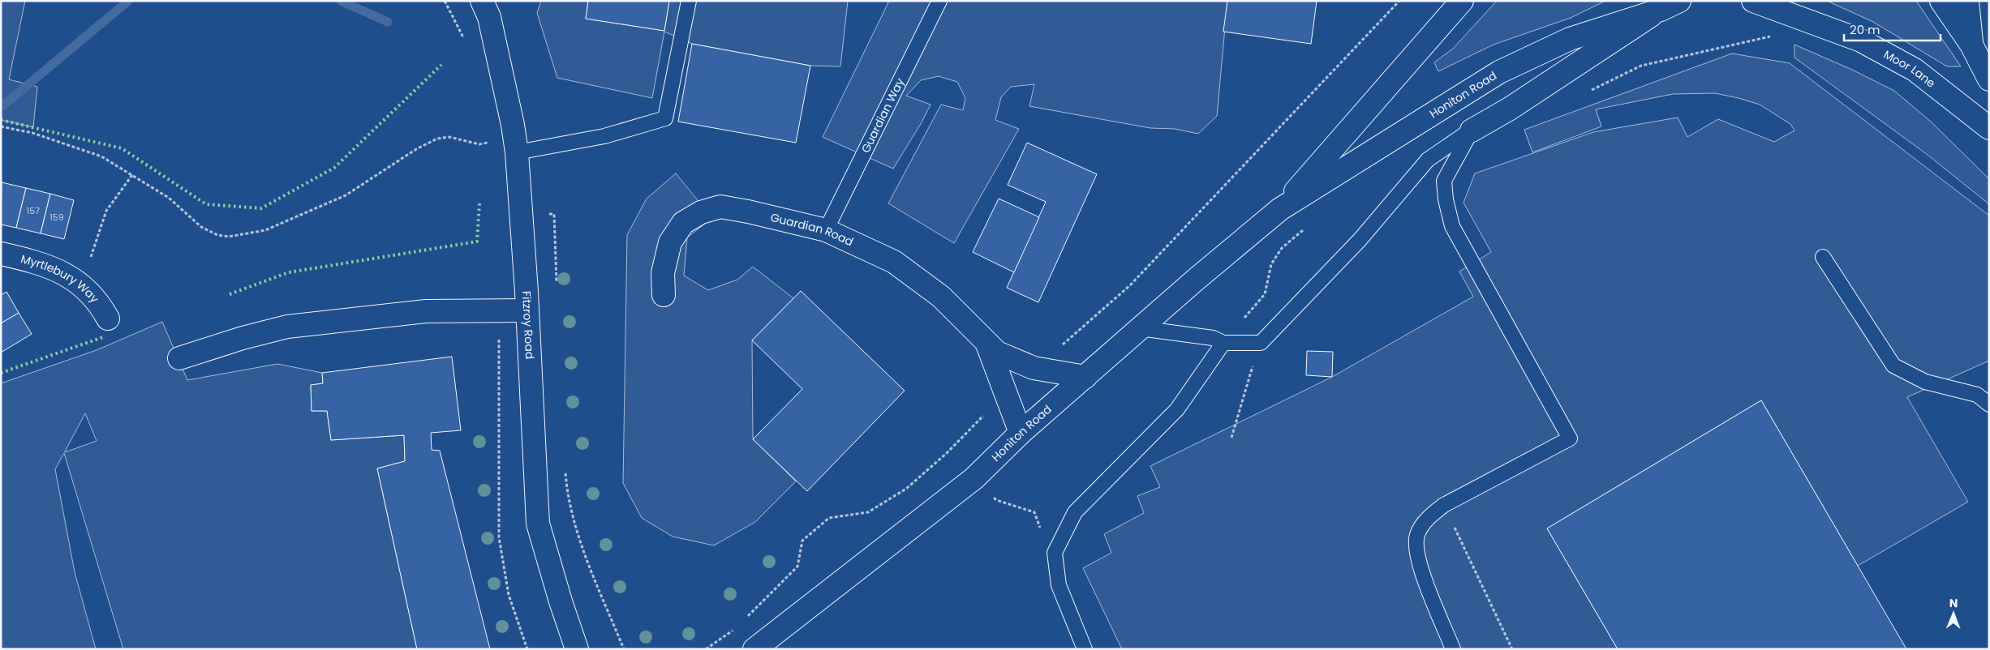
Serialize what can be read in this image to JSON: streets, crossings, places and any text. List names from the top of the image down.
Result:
{
  "streets": {
    "street": [
      "Moor Lane",
      "Honiton Road",
      "Guardian Road",
      "Myrtlebury Way",
      "Fitzroy Road"
    ],
    "lane": ["Guardian Way"]
  },
  "crossings": [
    ["Honiton Road", "Guardian Road"],
    ["Guardian Way", "Guardian Road"]
  ],
  "house_numbers": ["157", "159"],
  "scale_bar": "20 m",
  "north": "top"
}
